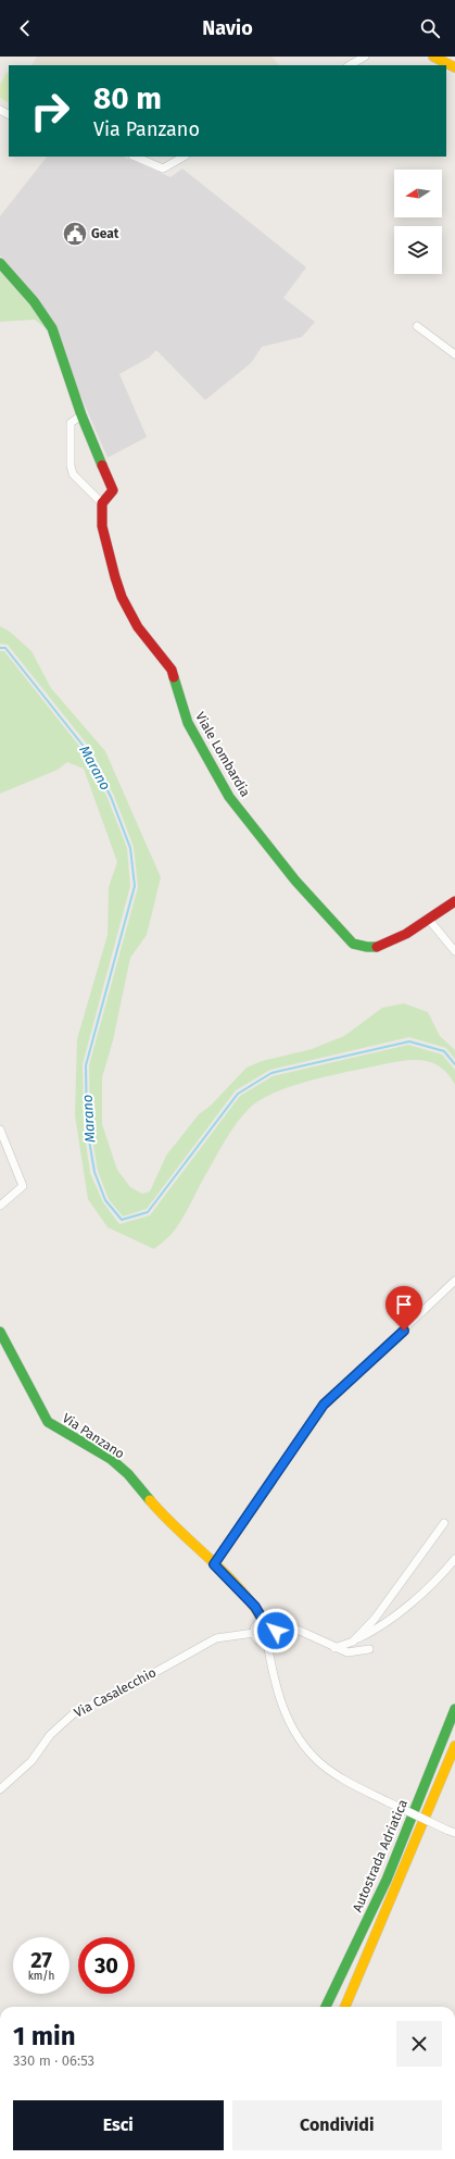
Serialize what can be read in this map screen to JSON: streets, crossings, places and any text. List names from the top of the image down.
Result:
{
  "streets": {
    "main road": ["Viale Lombardia", "Via Panzano", "Autostrada Adriatica"],
    "street": ["Via Casalecchio"]
  },
  "crossings": [
    ["Via Panzano", "Via Casalecchio"]
  ],
  "water": ["Marano"],
  "places": {
    "public building": ["Geat"]
  },
  "north": "left",
  "page": {
    "header": "Navio",
    "turn": ["80 m", "Via Panzano"],
    "speed": "27 km/h",
    "limit": "30",
    "heading": ["1 min", "330 m · 06:53"],
    "buttons": ["Esci", "Condividi"]
  }
}
